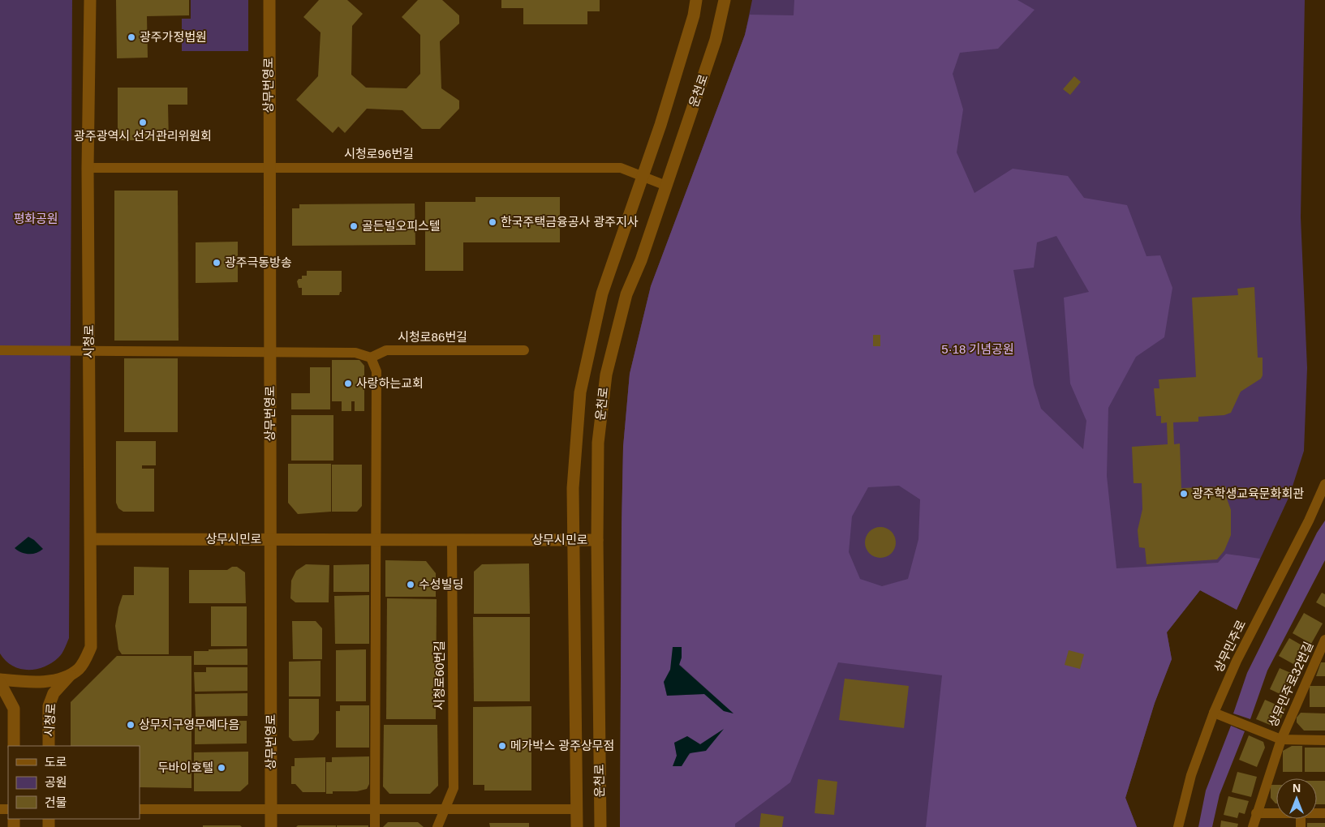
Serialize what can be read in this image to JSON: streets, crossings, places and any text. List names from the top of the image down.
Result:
{
  "streets": {
    "street": [
      "상무번영로",
      "운천로",
      "시청로96번길",
      "시청로86번길",
      "시청로",
      "상무시민로",
      "상무민주로",
      "시청로60번길",
      "상무민주로32번길"
    ]
  },
  "crossings": [
    ["상무번영로", "시청로96번길"],
    ["상무번영로", "상무시민로"],
    ["운천로", "시청로96번길"],
    ["운천로", "상무시민로"],
    ["시청로96번길", "시청로"],
    ["시청로", "상무시민로"],
    ["상무시민로", "시청로60번길"],
    ["상무민주로", "상무민주로32번길"]
  ],
  "parks": ["평화공원", "5·18 기념공원"],
  "places": [
    "광주가정법원",
    "광주광역시 선거관리위원회",
    "한국주택금융공사 광주지사",
    "골든빌오피스텔",
    "광주극동방송",
    "사랑하는교회",
    "광주학생교육문화회관",
    "수성빌딩",
    "상무지구영무예다음",
    "메가박스 광주상무점",
    "두바이호텔"
  ],
  "legend": ["도로", "공원", "건물"],
  "north": "top"
}
